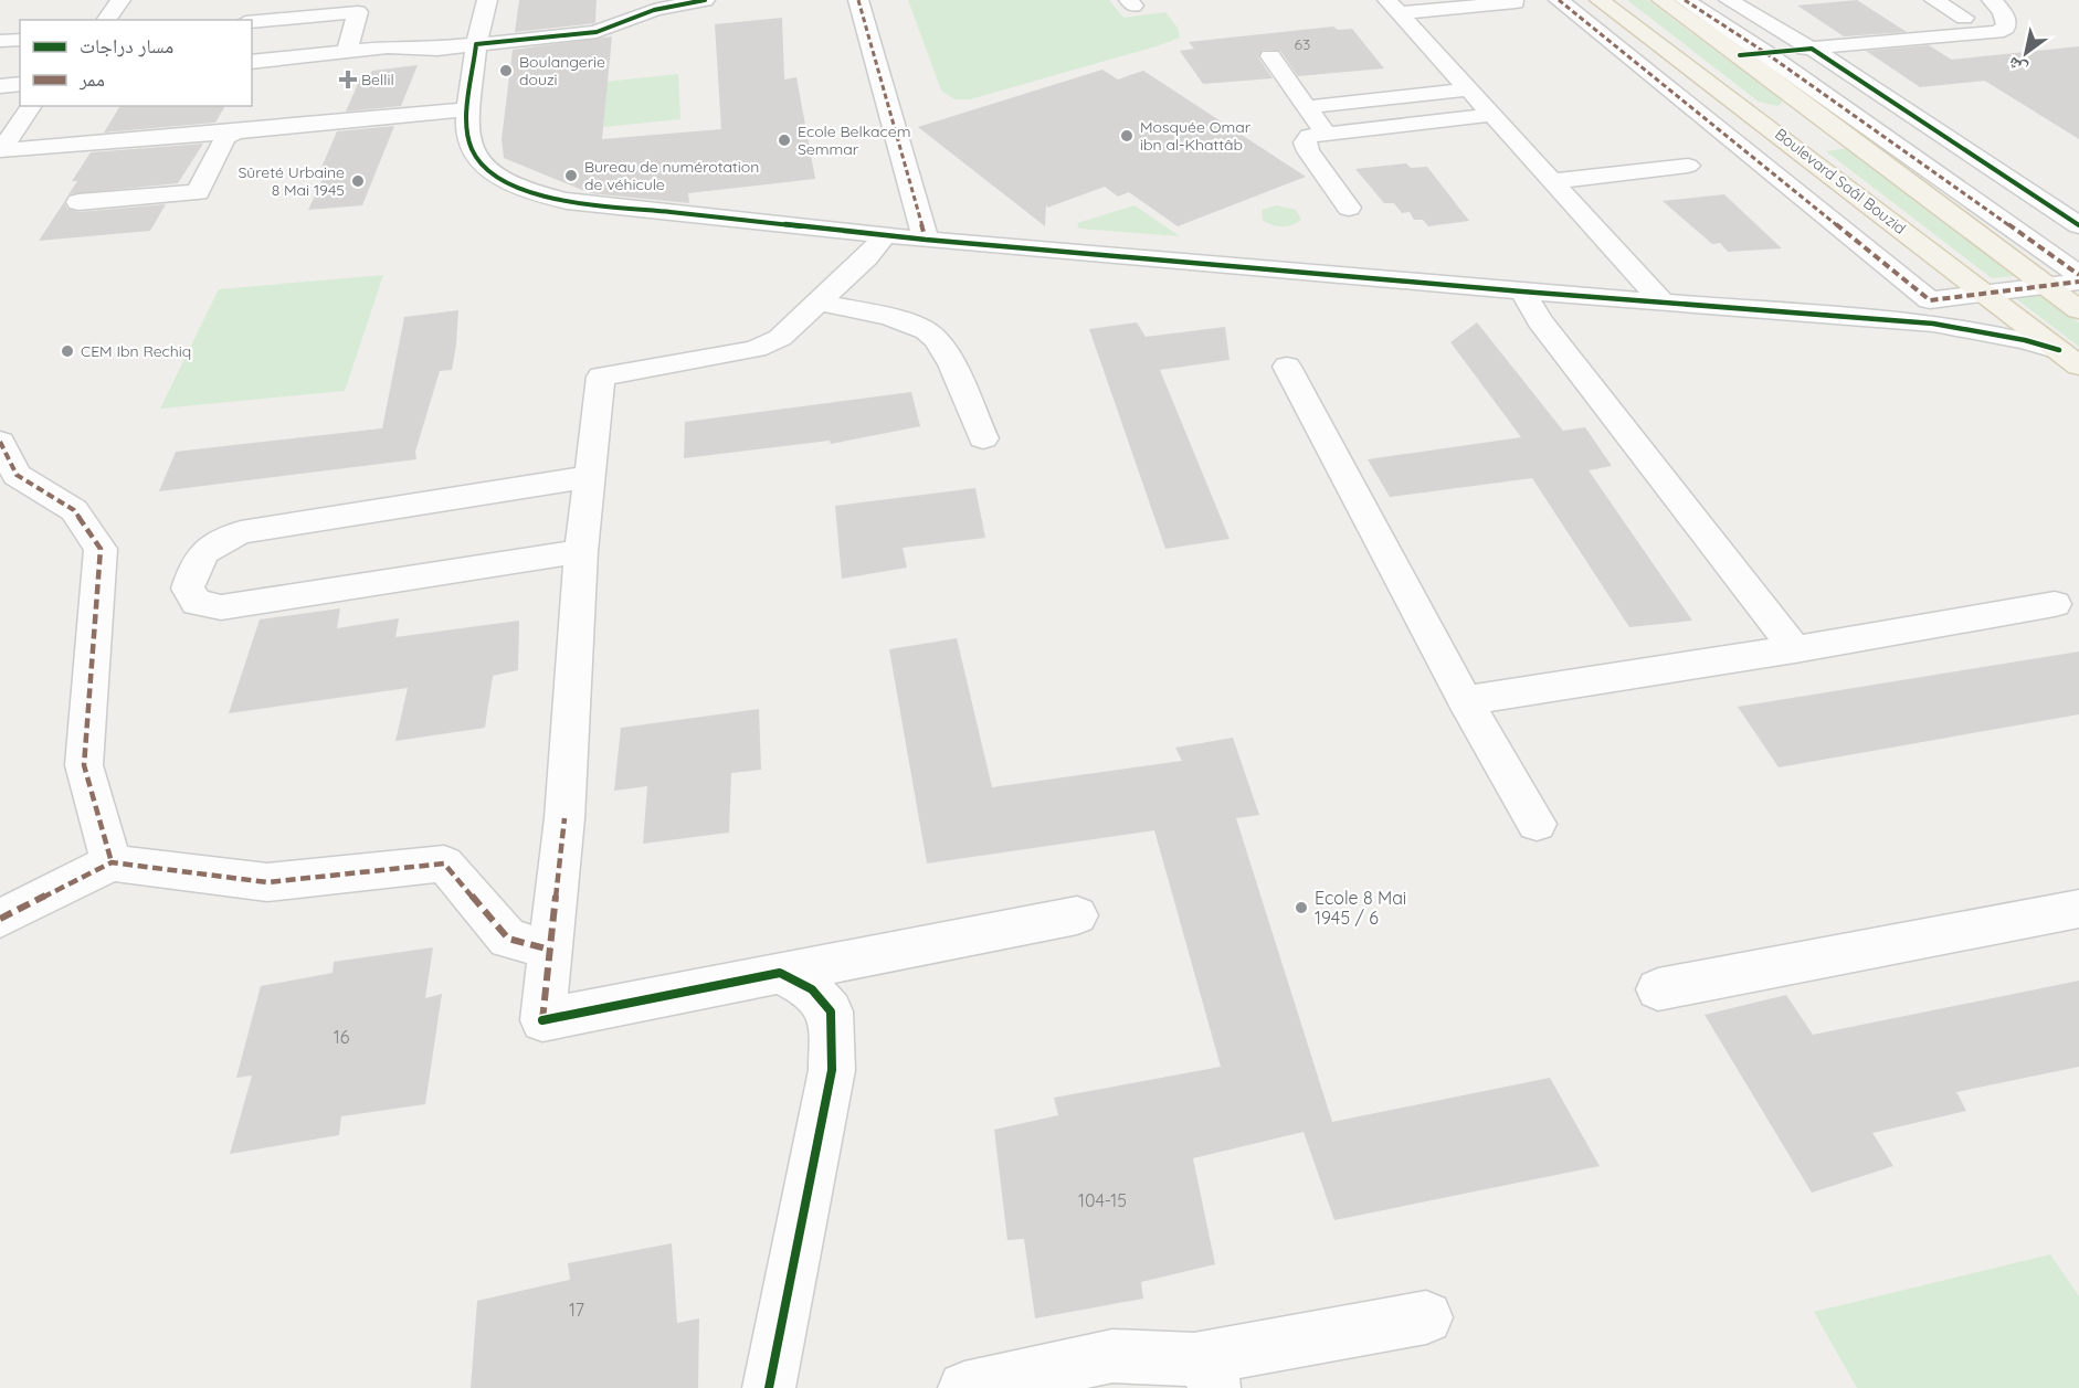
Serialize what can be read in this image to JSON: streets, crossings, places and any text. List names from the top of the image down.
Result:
{
  "streets": {
    "main road": ["Boulevard Saâl Bouzid"]
  },
  "places": {
    "other": [
      "Boulangerie douzi",
      "Mosquée Omar ibn al-Khattâb",
      "Ecole Belkacem Semmar",
      "Bureau de numérotation de véhicule",
      "Sûreté Urbaine 8 Mai 1945",
      "CEM Ibn Rechiq",
      "Ecole 8 Mai 1945 / 6"
    ],
    "health": ["Bellil"]
  },
  "house_numbers": [
    "63",
    "16",
    "104-15",
    "17"
  ],
  "legend": ["مسار دراجات", "ممر"],
  "north": "bottom left"
}
